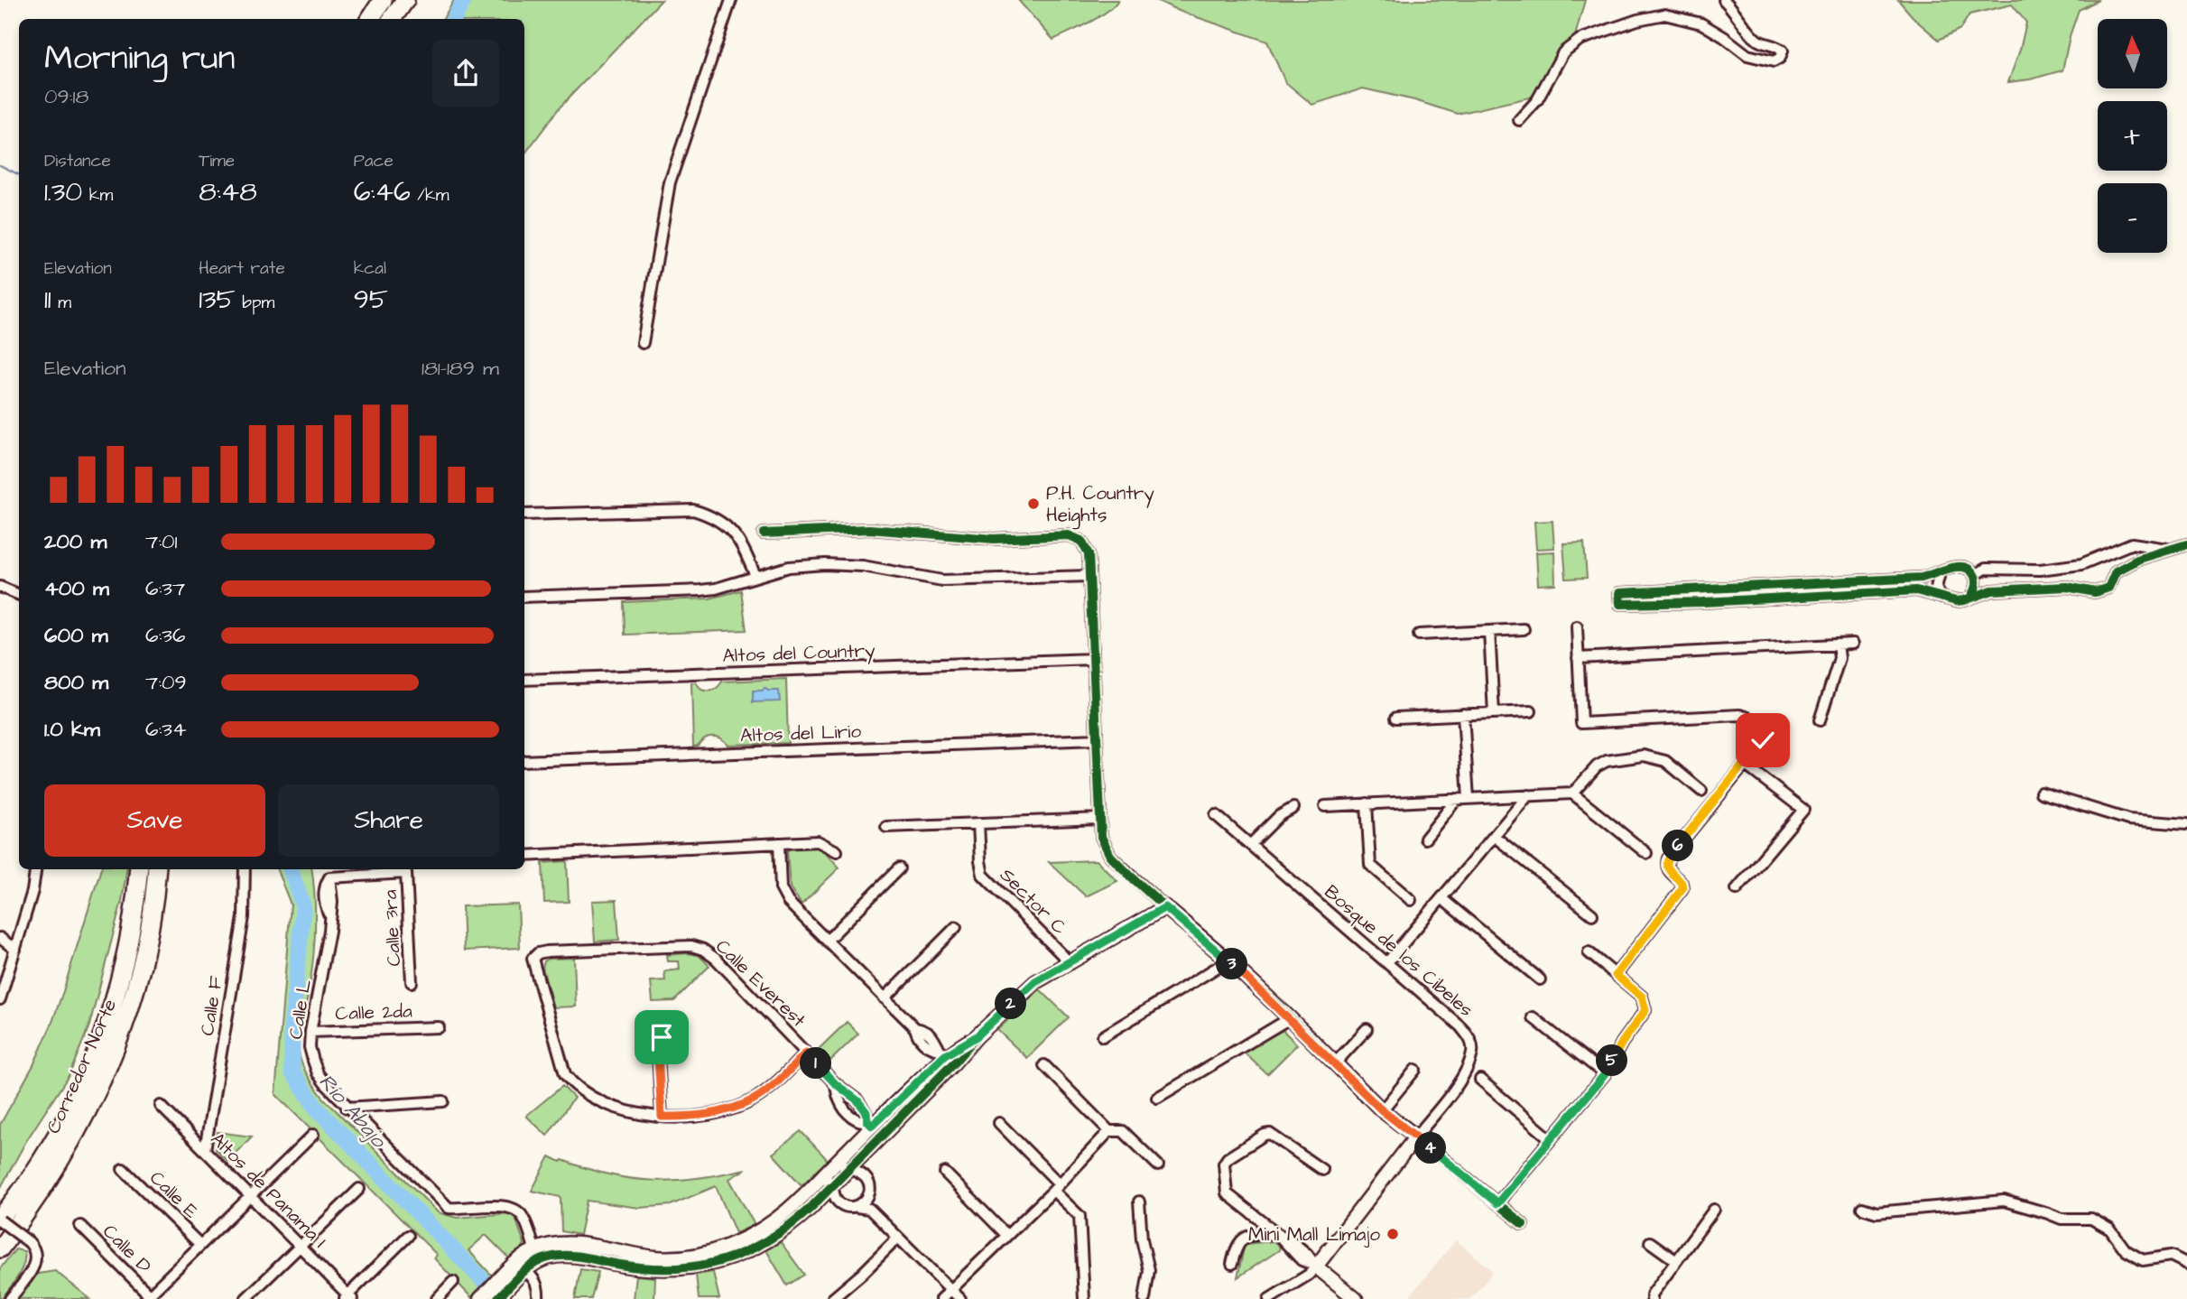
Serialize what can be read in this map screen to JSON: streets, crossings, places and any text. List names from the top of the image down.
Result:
{
  "streets": {
    "highway": ["Corredor Norte"],
    "street": [
      "Altos del Country",
      "Altos del Lirio",
      "Sector C",
      "Calle 3ra",
      "Bosque de los Cibeles",
      "Calle Everest",
      "Calle F",
      "Calle L",
      "Calle 2da",
      "Altos de Panama I",
      "Calle E",
      "Calle D"
    ]
  },
  "crossings": [
    ["Calle 3ra", "Calle L"],
    ["Calle F", "Altos de Panama I"],
    ["Calle L", "Calle 2da"]
  ],
  "water": ["Río Abajo"],
  "places": ["P.H. Country Heights", "Mini Mall Limajo"],
  "north": "top",
  "page": {
    "map_buttons": ["+", "−"],
    "heading": ["Morning run", "09:18"],
    "stats": [
      ["Distance", "1.30 km"],
      ["Time", "8:48"],
      ["Pace", "6:46 /km"],
      ["Elevation", "11 m"],
      ["Heart rate", "135 bpm"],
      ["kcal", "95"]
    ],
    "chart": ["Elevation", "181–189 m"],
    "list": [
      {
        "name": "200 m",
        "note": "7:01"
      },
      {
        "name": "400 m",
        "note": "6:37"
      },
      {
        "name": "600 m",
        "note": "6:36"
      },
      {
        "name": "800 m",
        "note": "7:09"
      },
      {
        "name": "1.0 km",
        "note": "6:34"
      }
    ],
    "buttons": ["Save", "Share"],
    "pins": [
      "6",
      "3",
      "2",
      "5",
      "1",
      "4"
    ]
  }
}
